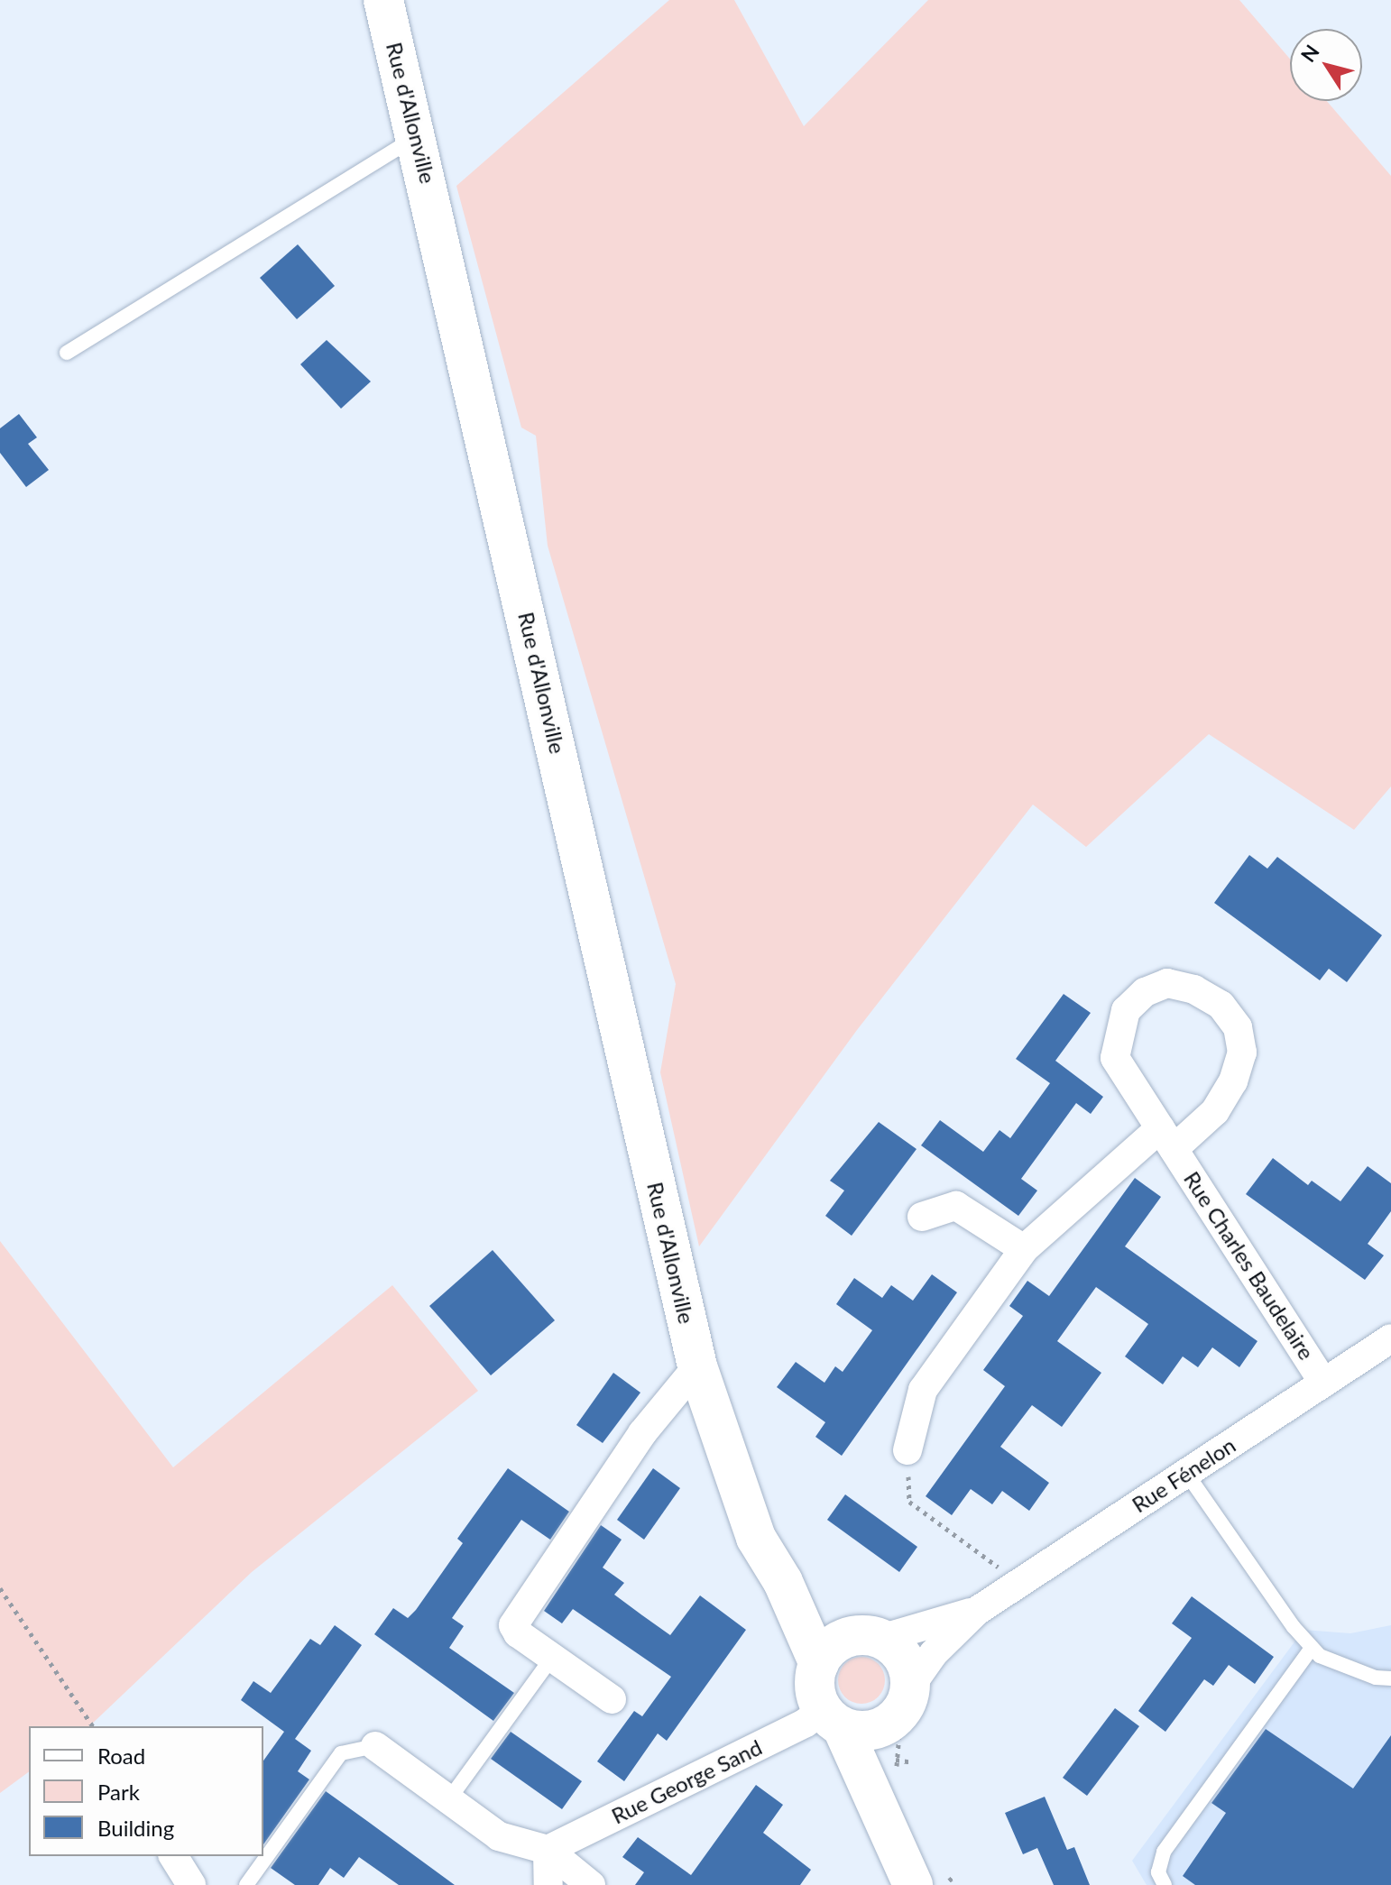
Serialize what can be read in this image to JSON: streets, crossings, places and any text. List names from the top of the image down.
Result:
{
  "streets": {
    "main road": ["Rue d'Allonville"],
    "street": ["Rue Charles Baudelaire", "Rue Fénelon", "Rue George Sand"]
  },
  "crossings": [
    ["Rue d'Allonville", "Rue Fénelon"],
    ["Rue d'Allonville", "Rue George Sand"],
    ["Rue Charles Baudelaire", "Rue Fénelon"],
    ["Rue Fénelon", "Rue George Sand"]
  ],
  "legend": ["Road", "Park", "Building"],
  "north": "top left"
}
